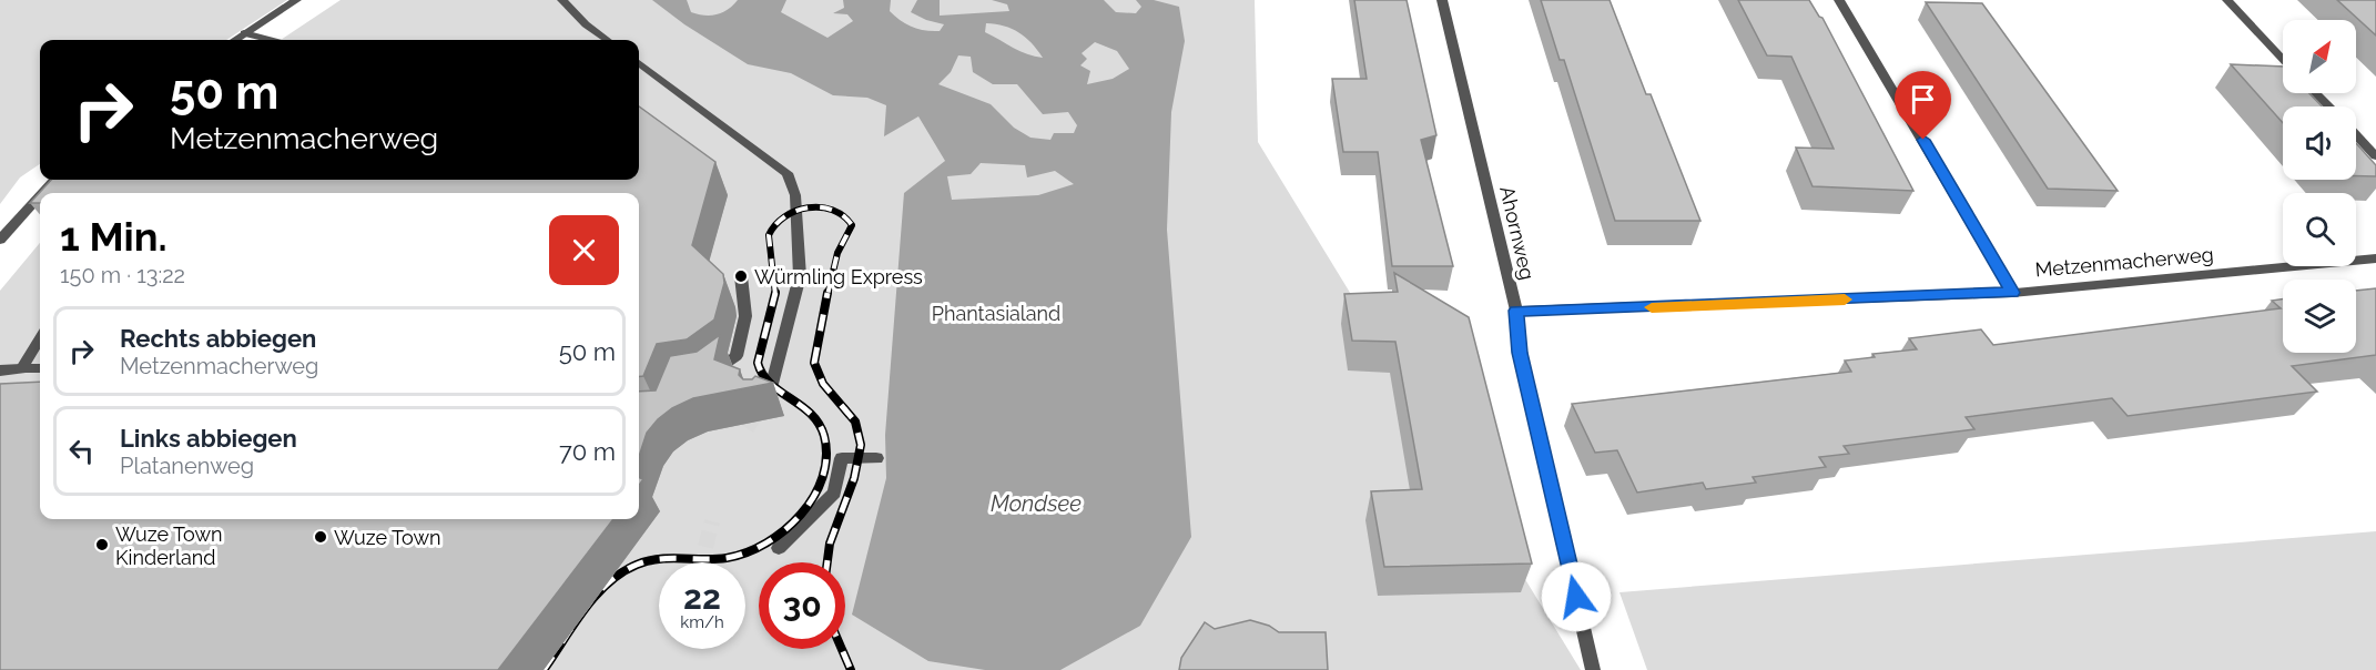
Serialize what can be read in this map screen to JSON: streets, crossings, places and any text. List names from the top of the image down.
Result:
{
  "streets": {
    "street": ["Ahornweg", "Metzenmacherweg"]
  },
  "crossings": [
    ["Ahornweg", "Metzenmacherweg"]
  ],
  "water": ["Mondsee"],
  "parks": ["Phantasialand"],
  "places": ["Würmling Express", "Wuze Town", "Wuze Town Kinderland"],
  "north": "top right",
  "page": {
    "turn": ["50 m", "Metzenmacherweg"],
    "heading": ["1 Min.", "150 m · 13:22"],
    "list": [
      {
        "name": "Rechts abbiegen",
        "note": "Metzenmacherweg",
        "value": "50 m"
      },
      {
        "name": "Links abbiegen",
        "note": "Platanenweg",
        "value": "70 m"
      }
    ],
    "speed": "22 km/h",
    "limit": "30"
  }
}
